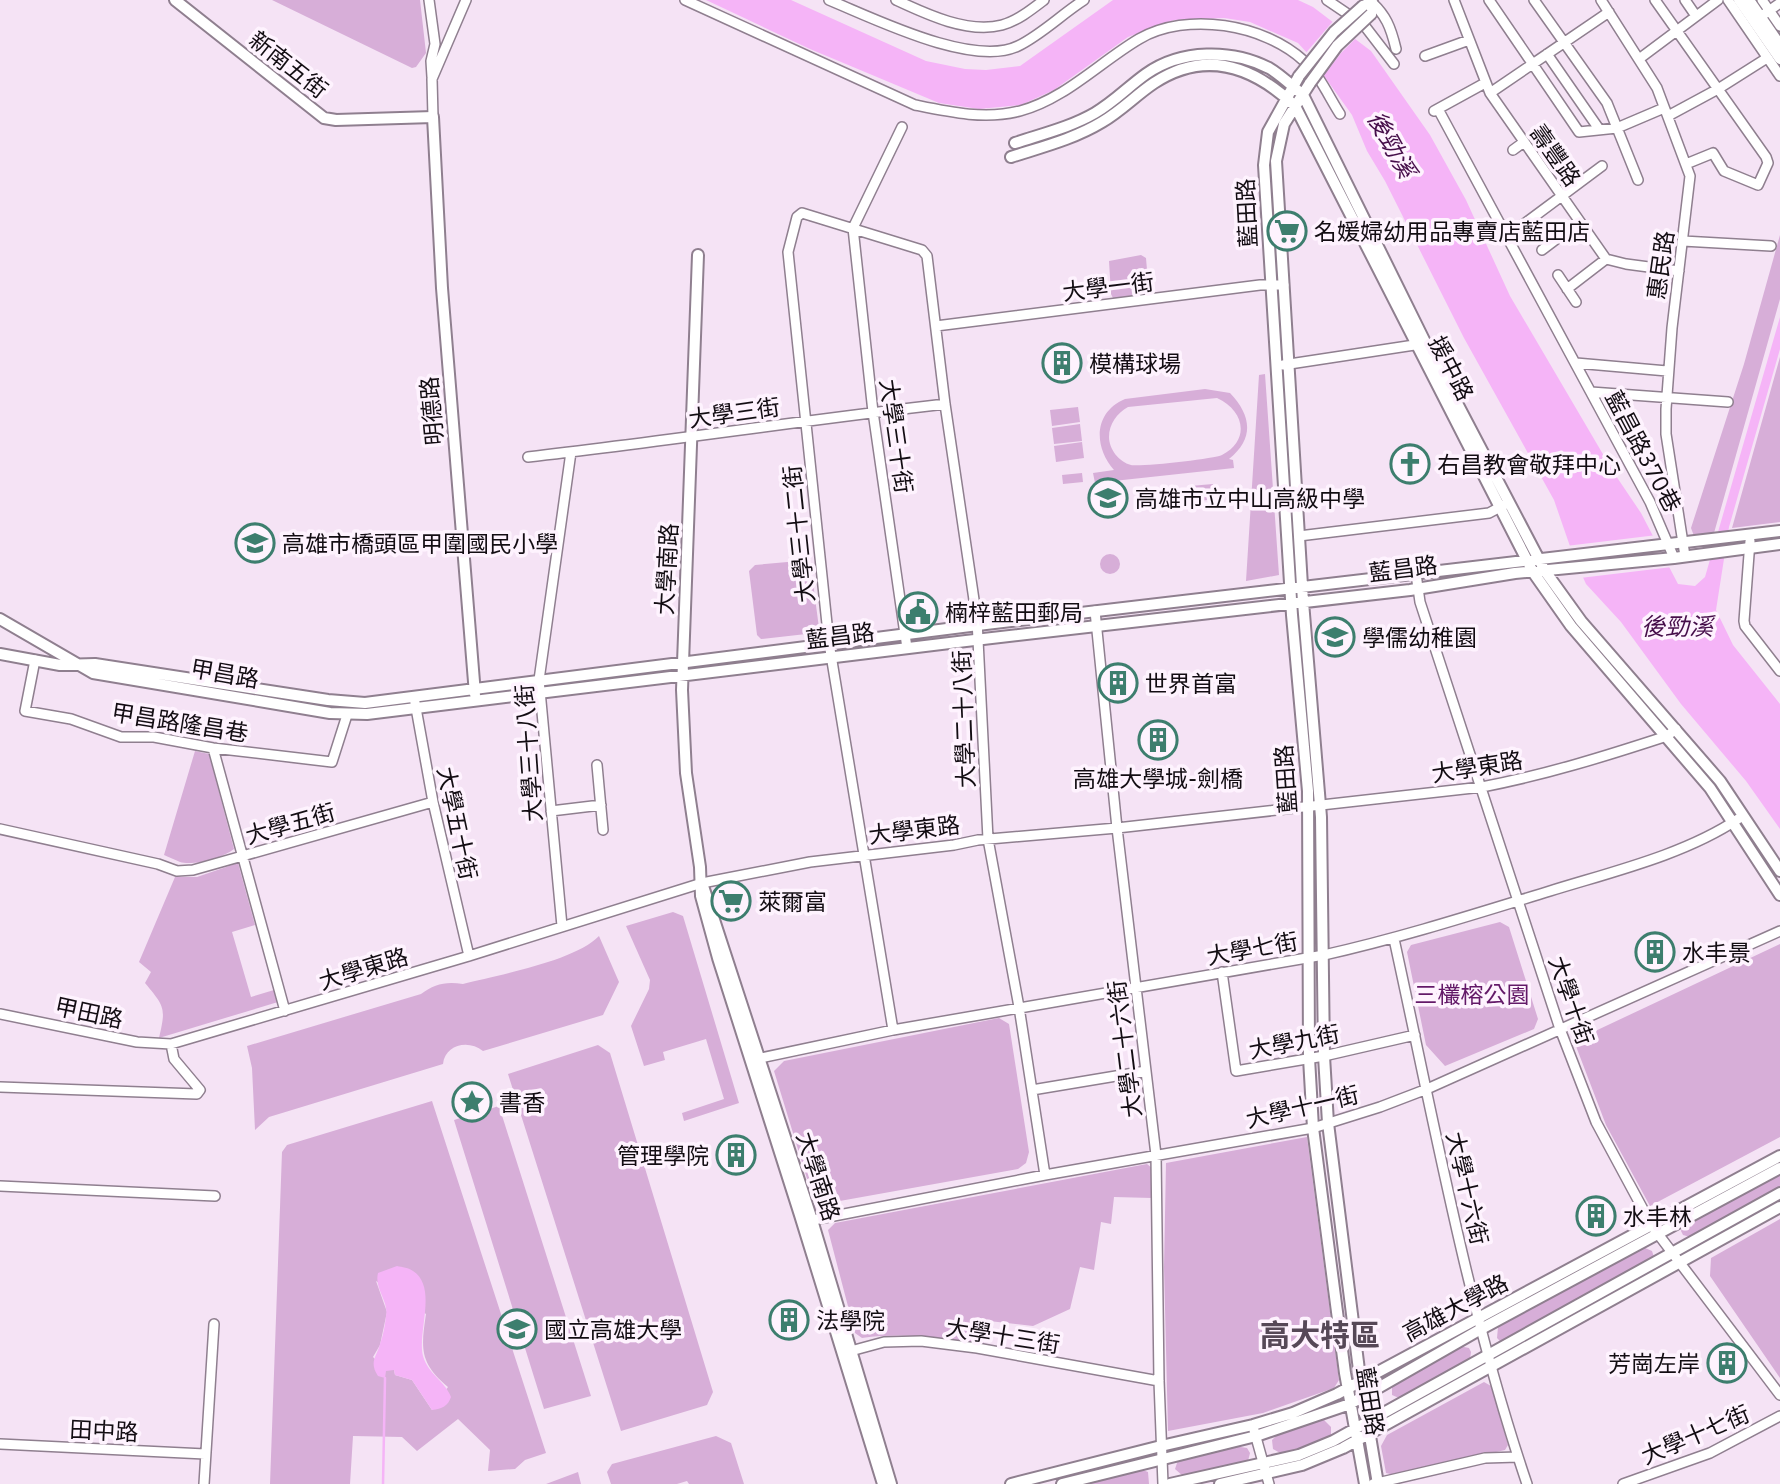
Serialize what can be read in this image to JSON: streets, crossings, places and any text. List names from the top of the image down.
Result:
{
  "streets": {
    "street": [
      "新南五街",
      "壽豐路",
      "藍田路",
      "惠民路",
      "大學一街",
      "援中路",
      "明德路",
      "大學三街",
      "大學三十街",
      "藍昌路370巷",
      "大學三十二街",
      "藍昌路",
      "大學南路",
      "甲昌路",
      "大學二十八街",
      "甲昌路隆昌巷",
      "大學三十八街",
      "大學東路",
      "大學五街",
      "大學五十街",
      "大學七街",
      "大學十街",
      "甲田路",
      "大學九街",
      "大學二十六街",
      "大學十一街",
      "大學十六街",
      "高雄大學路",
      "大學十三街",
      "田中路",
      "大學十七街"
    ]
  },
  "crossings": [
    ["新南五街", "明德路"],
    ["壽豐路", "藍昌路370巷"],
    ["藍田路", "大學一街"],
    ["藍田路", "援中路"],
    ["藍田路", "藍昌路"],
    ["藍田路", "大學東路"],
    ["藍田路", "大學七街"],
    ["藍田路", "大學九街"],
    ["藍田路", "大學十一街"],
    ["藍田路", "高雄大學路"],
    ["惠民路", "藍昌路370巷"],
    ["惠民路", "藍昌路"],
    ["大學一街", "大學二十八街"],
    ["援中路", "藍昌路"],
    ["援中路", "大學東路"],
    ["援中路", "大學七街"],
    ["明德路", "藍昌路"],
    ["大學三街", "大學三十街"],
    ["大學三街", "大學三十二街"],
    ["大學三街", "大學南路"],
    ["大學三街", "大學二十八街"],
    ["大學三街", "大學三十八街"],
    ["大學三十街", "大學三十二街"],
    ["大學三十街", "藍昌路"],
    ["大學三十街", "大學二十八街"],
    ["藍昌路370巷", "藍昌路"],
    ["大學三十二街", "藍昌路"],
    ["大學三十二街", "大學二十八街"],
    ["大學三十二街", "大學東路"],
    ["大學三十二街", "大學七街"],
    ["藍昌路", "大學南路"],
    ["藍昌路", "甲昌路"],
    ["藍昌路", "大學二十八街"],
    ["藍昌路", "大學三十八街"],
    ["藍昌路", "大學五十街"],
    ["藍昌路", "大學十街"],
    ["藍昌路", "大學二十六街"],
    ["大學南路", "大學東路"],
    ["大學南路", "大學七街"],
    ["大學南路", "大學十一街"],
    ["大學南路", "大學十三街"],
    ["甲昌路", "甲昌路隆昌巷"],
    ["大學二十八街", "大學東路"],
    ["大學二十八街", "大學七街"],
    ["大學二十八街", "大學十一街"],
    ["大學三十八街", "大學東路"],
    ["大學東路", "大學五十街"],
    ["大學東路", "大學十街"],
    ["大學東路", "甲田路"],
    ["大學東路", "大學二十六街"],
    ["大學五街", "大學五十街"],
    ["大學七街", "大學十街"],
    ["大學七街", "大學九街"],
    ["大學七街", "大學二十六街"],
    ["大學七街", "大學十六街"],
    ["大學十街", "大學十一街"],
    ["大學十街", "高雄大學路"],
    ["大學九街", "大學十六街"],
    ["大學二十六街", "大學十一街"],
    ["大學二十六街", "高雄大學路"],
    ["大學二十六街", "大學十三街"],
    ["大學十一街", "大學十六街"],
    ["大學十六街", "高雄大學路"]
  ],
  "districts": ["高大特區"],
  "water": ["後勁溪"],
  "parks": ["三欉榕公園"],
  "places": {
    "supermarket": ["名媛婦幼用品專賣店藍田店", "萊爾富"],
    "building": [
      "模構球場",
      "世界首富",
      "高雄大學城-劍橋",
      "水丰景",
      "管理學院",
      "水丰林",
      "法學院",
      "芳崗左岸"
    ],
    "church": ["右昌教會敬拜中心"],
    "school or university": [
      "高雄市立中山高級中學",
      "高雄市橋頭區甲圍國民小學",
      "學儒幼稚園",
      "國立高雄大學"
    ],
    "public building": ["楠梓藍田郵局"],
    "place": ["書香"]
  }
}
